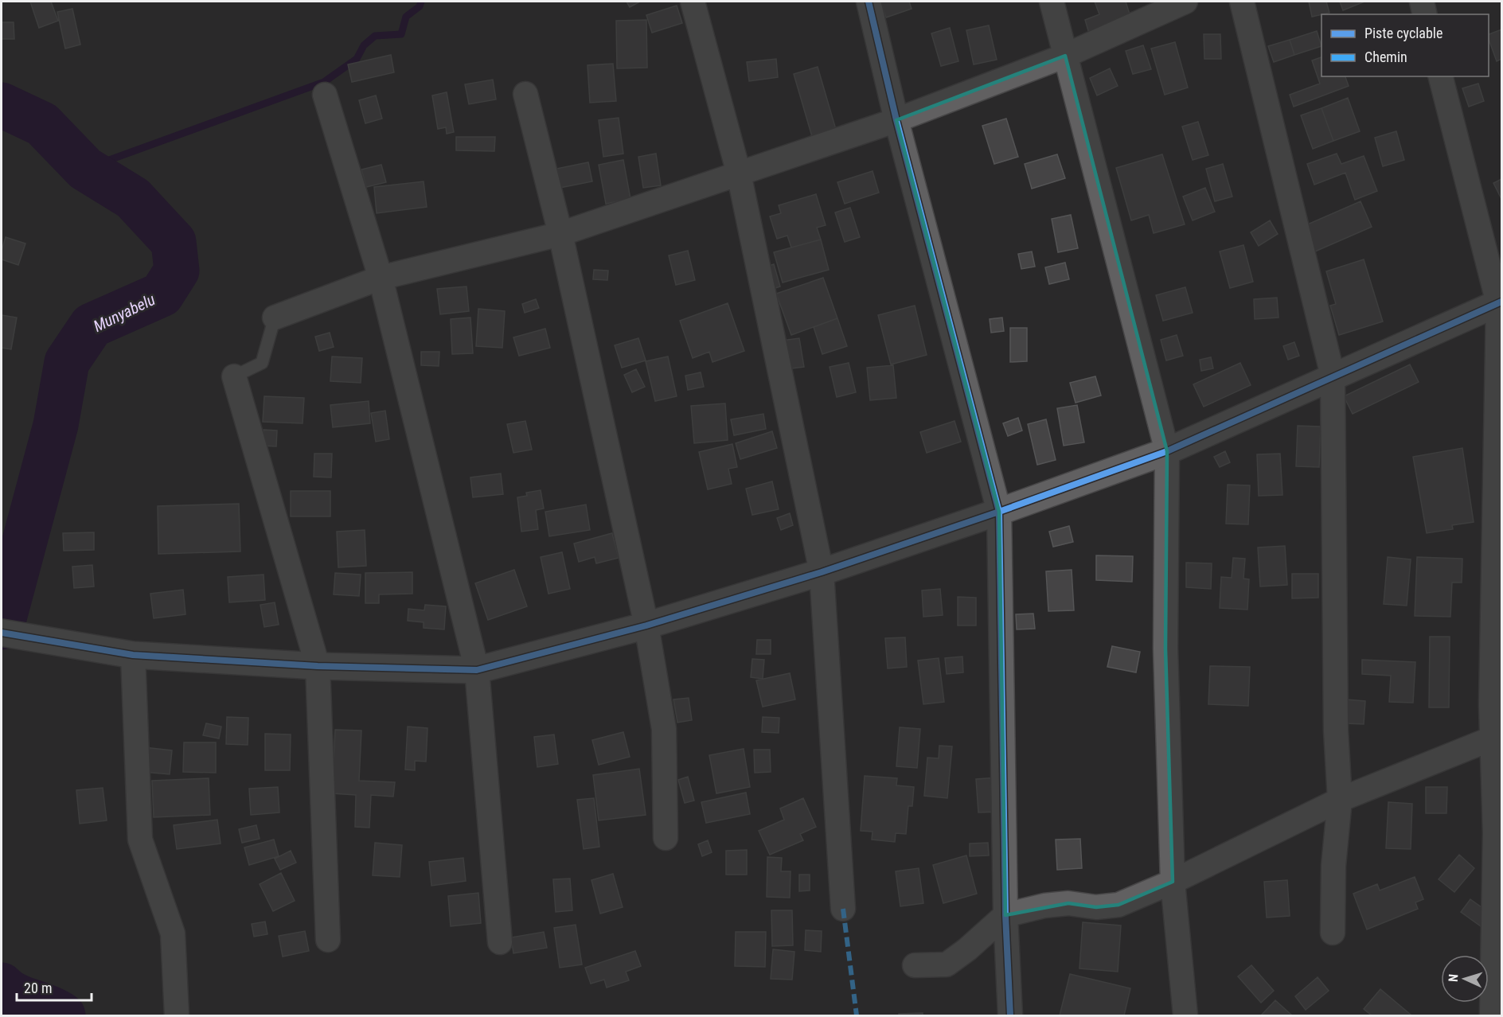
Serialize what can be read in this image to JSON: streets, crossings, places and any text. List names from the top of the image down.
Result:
{
  "water": ["Munyabelu"],
  "legend": ["Piste cyclable", "Chemin"],
  "scale_bar": "20 m",
  "north": "left"
}
